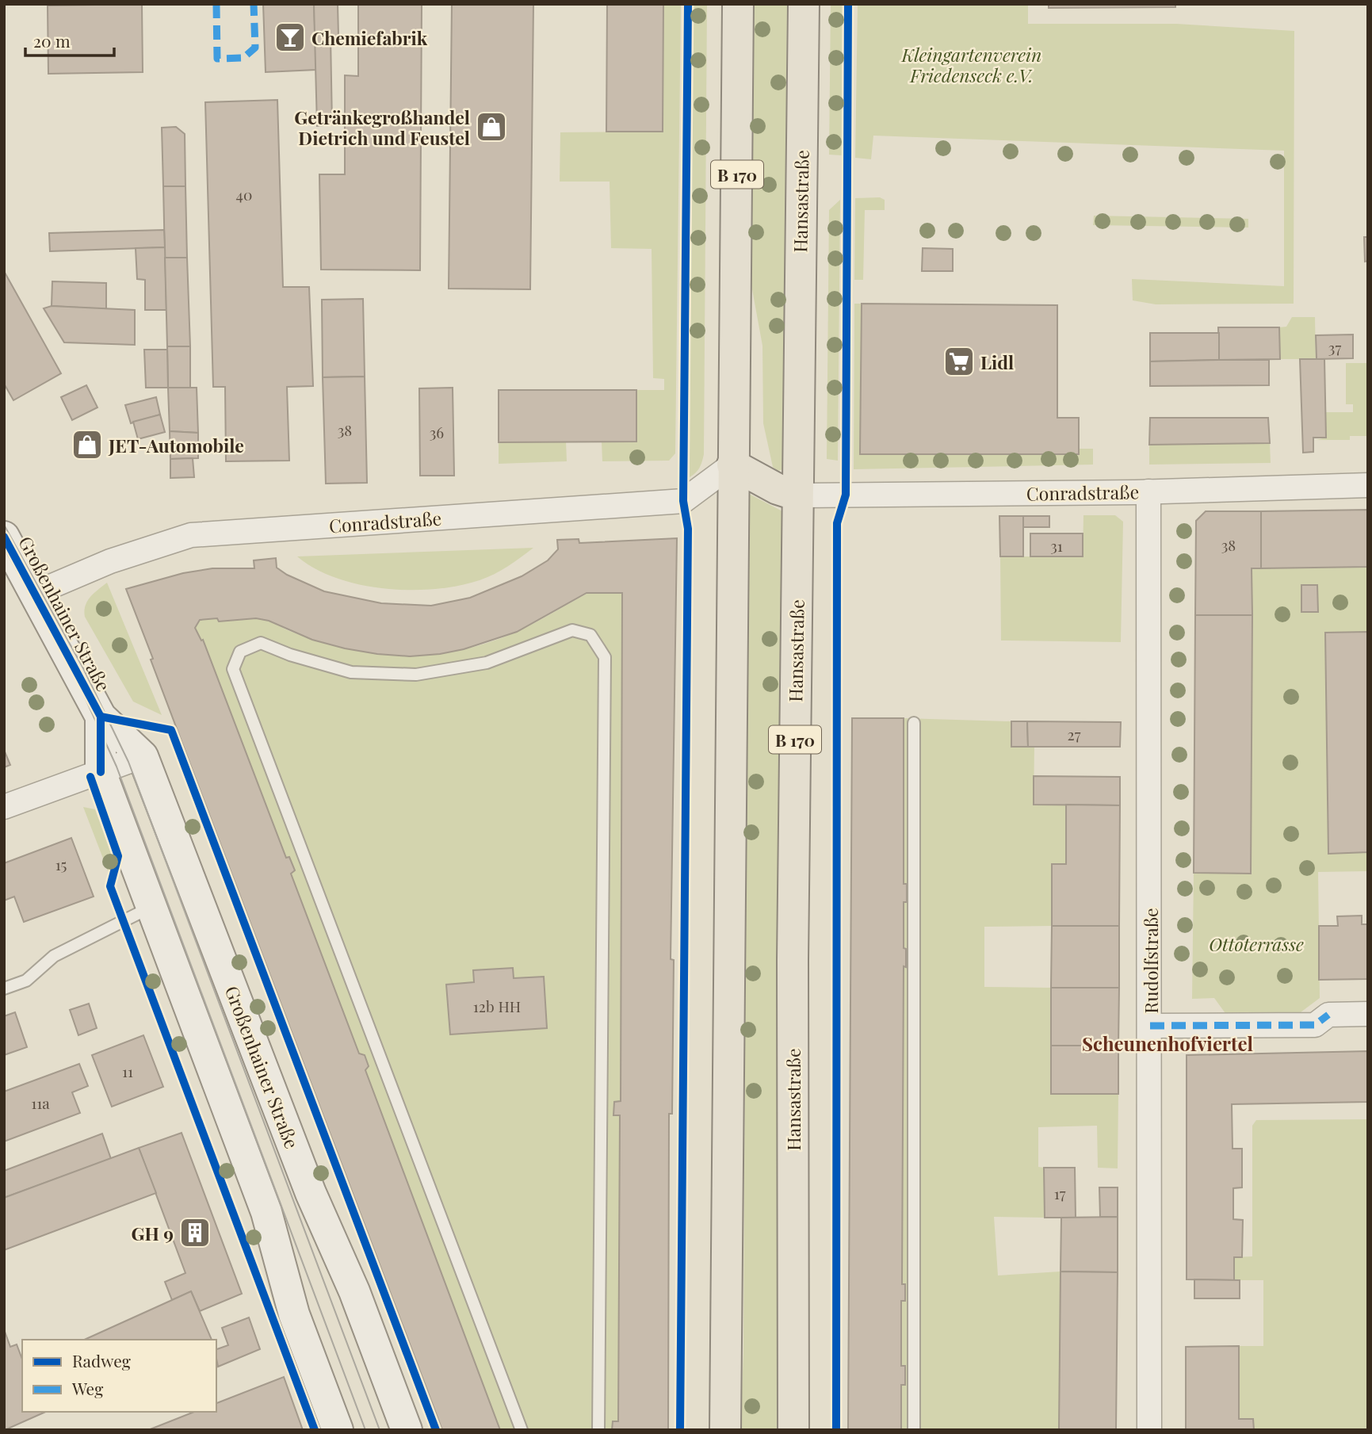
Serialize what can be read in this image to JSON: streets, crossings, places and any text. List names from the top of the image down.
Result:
{
  "streets": {
    "main road": ["B 170", "Hansastraße", "Großenhainer Straße"],
    "street": ["Conradstraße", "Rudolfstraße"]
  },
  "crossings": [
    ["B 170", "Conradstraße"],
    ["Hansastraße", "Conradstraße"],
    ["Conradstraße", "Großenhainer Straße"],
    ["Conradstraße", "Rudolfstraße"]
  ],
  "districts": ["Scheunenhofviertel"],
  "parks": ["Kleingartenverein Friedenseck e.V.", "Ottoterrasse"],
  "places": {
    "bar": ["Chemiefabrik"],
    "shop": ["Getränkegroßhandel Dietrich und Feustel", "JET-Automobile"],
    "supermarket": ["Lidl"],
    "building": ["GH 9"]
  },
  "house_numbers": [
    "40",
    "37",
    "38",
    "36",
    "38",
    "31",
    "27",
    "15",
    "12b HH",
    "11",
    "11a",
    "17"
  ],
  "legend": ["Radweg", "Weg"],
  "scale_bar": "20 m"
}
